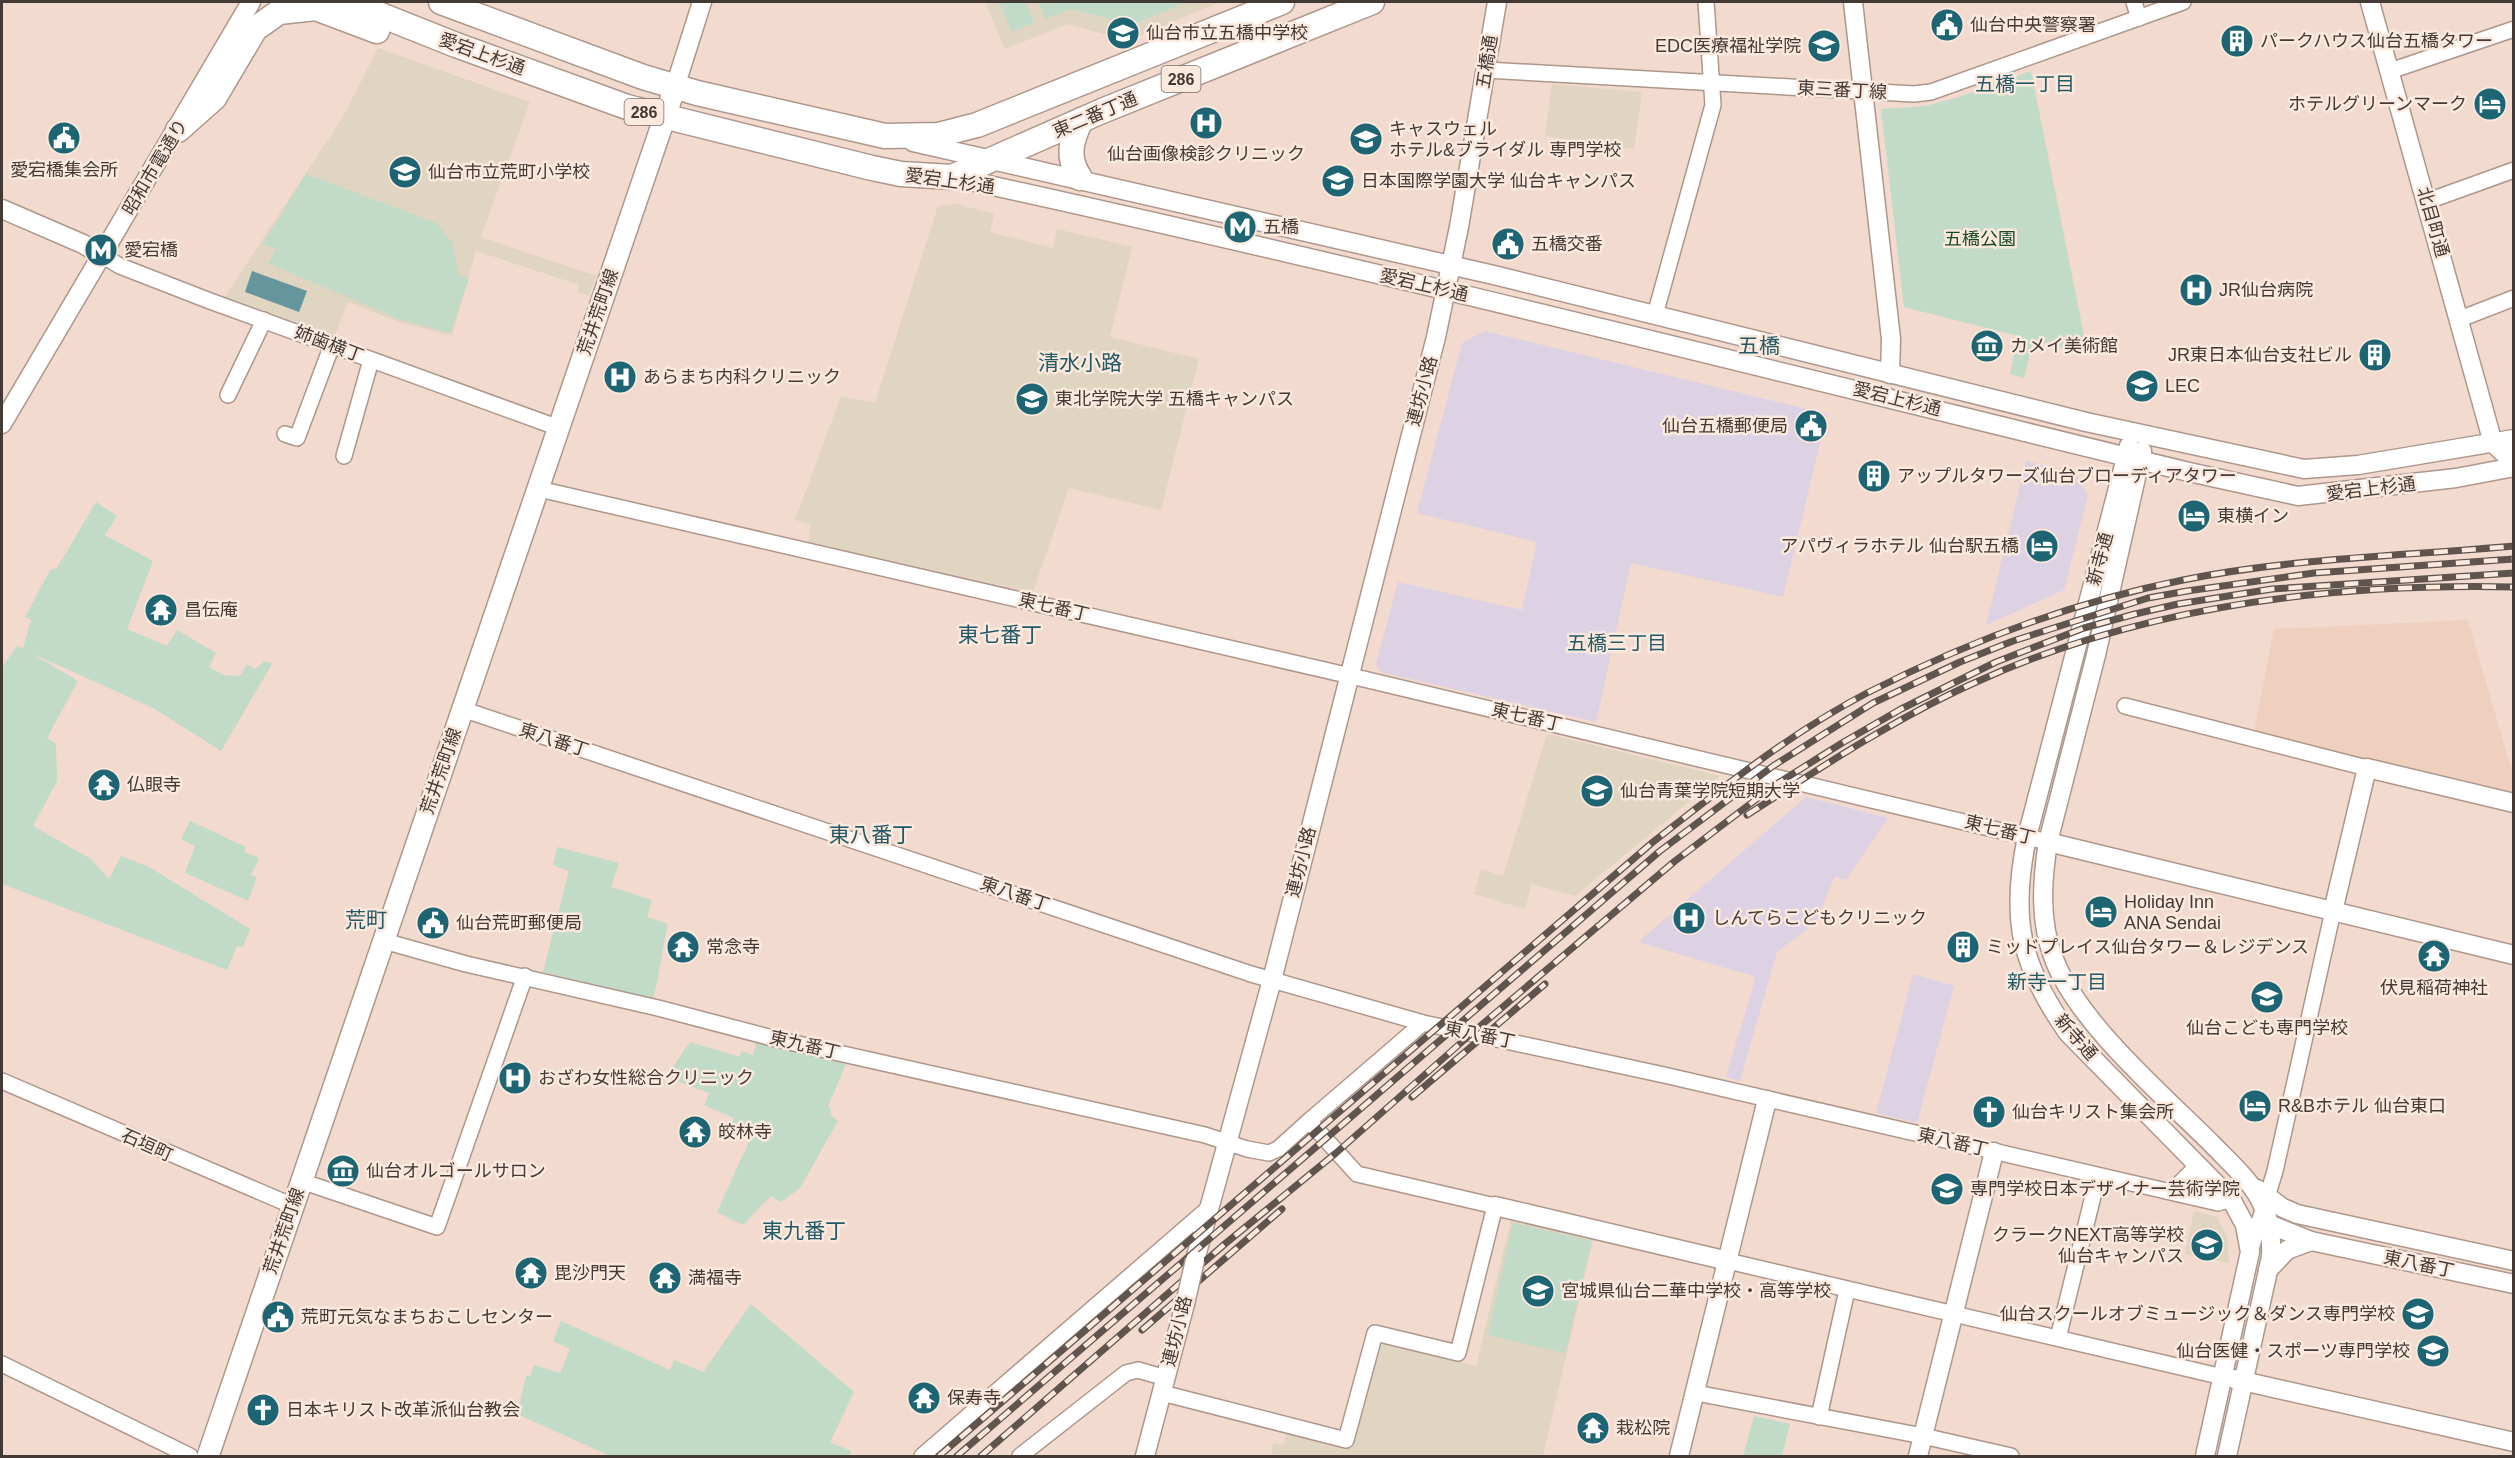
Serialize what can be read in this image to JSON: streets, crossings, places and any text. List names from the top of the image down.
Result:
{
  "streets": {
    "highway": ["愛宕上杉通", "286", "東二番丁通"],
    "main road": ["荒井荒町線"],
    "street": [
      "五橋通",
      "東三番丁線",
      "昭和市電通り",
      "北目町通",
      "姉歯横丁",
      "連坊小路",
      "新寺通",
      "東七番丁",
      "東八番丁",
      "東九番丁",
      "石垣町"
    ]
  },
  "crossings": [
    ["愛宕上杉通", "五橋通"],
    ["愛宕上杉通", "東二番丁通"],
    ["愛宕上杉通", "北目町通"],
    ["愛宕上杉通", "荒井荒町線"],
    ["愛宕上杉通", "連坊小路"],
    ["愛宕上杉通", "新寺通"],
    ["五橋通", "東三番丁線"],
    ["五橋通", "連坊小路"],
    ["昭和市電通り", "姉歯横丁"],
    ["荒井荒町線", "姉歯横丁"],
    ["荒井荒町線", "東七番丁"],
    ["荒井荒町線", "東八番丁"],
    ["荒井荒町線", "東九番丁"],
    ["荒井荒町線", "石垣町"],
    ["連坊小路", "東七番丁"],
    ["連坊小路", "東八番丁"],
    ["連坊小路", "東九番丁"],
    ["新寺通", "東七番丁"],
    ["新寺通", "東八番丁"]
  ],
  "districts": [
    "五橋一丁目",
    "五橋",
    "清水小路",
    "東七番丁",
    "五橋三丁目",
    "東八番丁",
    "荒町",
    "新寺一丁目",
    "東九番丁"
  ],
  "parks": ["五橋公園"],
  "places": {
    "public building": [
      "仙台中央警察署",
      "愛宕橋集会所",
      "五橋交番",
      "仙台五橋郵便局",
      "仙台荒町郵便局",
      "荒町元気なまちおこしセンター"
    ],
    "school or university": [
      "仙台市立五橋中学校",
      "EDC医療福祉学院",
      "キャスウェル ホテル&ブライダル 専門学校",
      "仙台市立荒町小学校",
      "日本国際学園大学 仙台キャンパス",
      "LEC",
      "東北学院大学 五橋キャンパス",
      "仙台青葉学院短期大学",
      "仙台こども専門学校",
      "専門学校日本デザイナー芸術学院",
      "クラークNEXT高等学校 仙台キャンパス",
      "宮城県仙台二華中学校・高等学校",
      "仙台スクールオブミュージック＆ダンス専門学校",
      "仙台医健・スポーツ専門学校"
    ],
    "building": [
      "パークハウス仙台五橋タワー",
      "JR東日本仙台支社ビル",
      "アップルタワーズ仙台ブローディアタワー",
      "ミッドプレイス仙台タワー＆レジデンス"
    ],
    "hotel": [
      "ホテルグリーンマーク",
      "東横イン",
      "アパヴィラホテル 仙台駅五橋",
      "Holiday Inn ANA Sendai",
      "R&Bホテル 仙台東口"
    ],
    "hospital": [
      "仙台画像検診クリニック",
      "JR仙台病院",
      "あらまち内科クリニック",
      "しんてらこどもクリニック",
      "おざわ女性総合クリニック"
    ],
    "metro station": ["五橋", "愛宕橋"],
    "museum": ["カメイ美術館", "仙台オルゴールサロン"],
    "temple": [
      "昌伝庵",
      "仏眼寺",
      "常念寺",
      "伏見稲荷神社",
      "皎林寺",
      "毘沙門天",
      "満福寺",
      "保寿寺",
      "栽松院"
    ],
    "church": ["仙台キリスト集会所", "日本キリスト改革派仙台教会"]
  }
}
